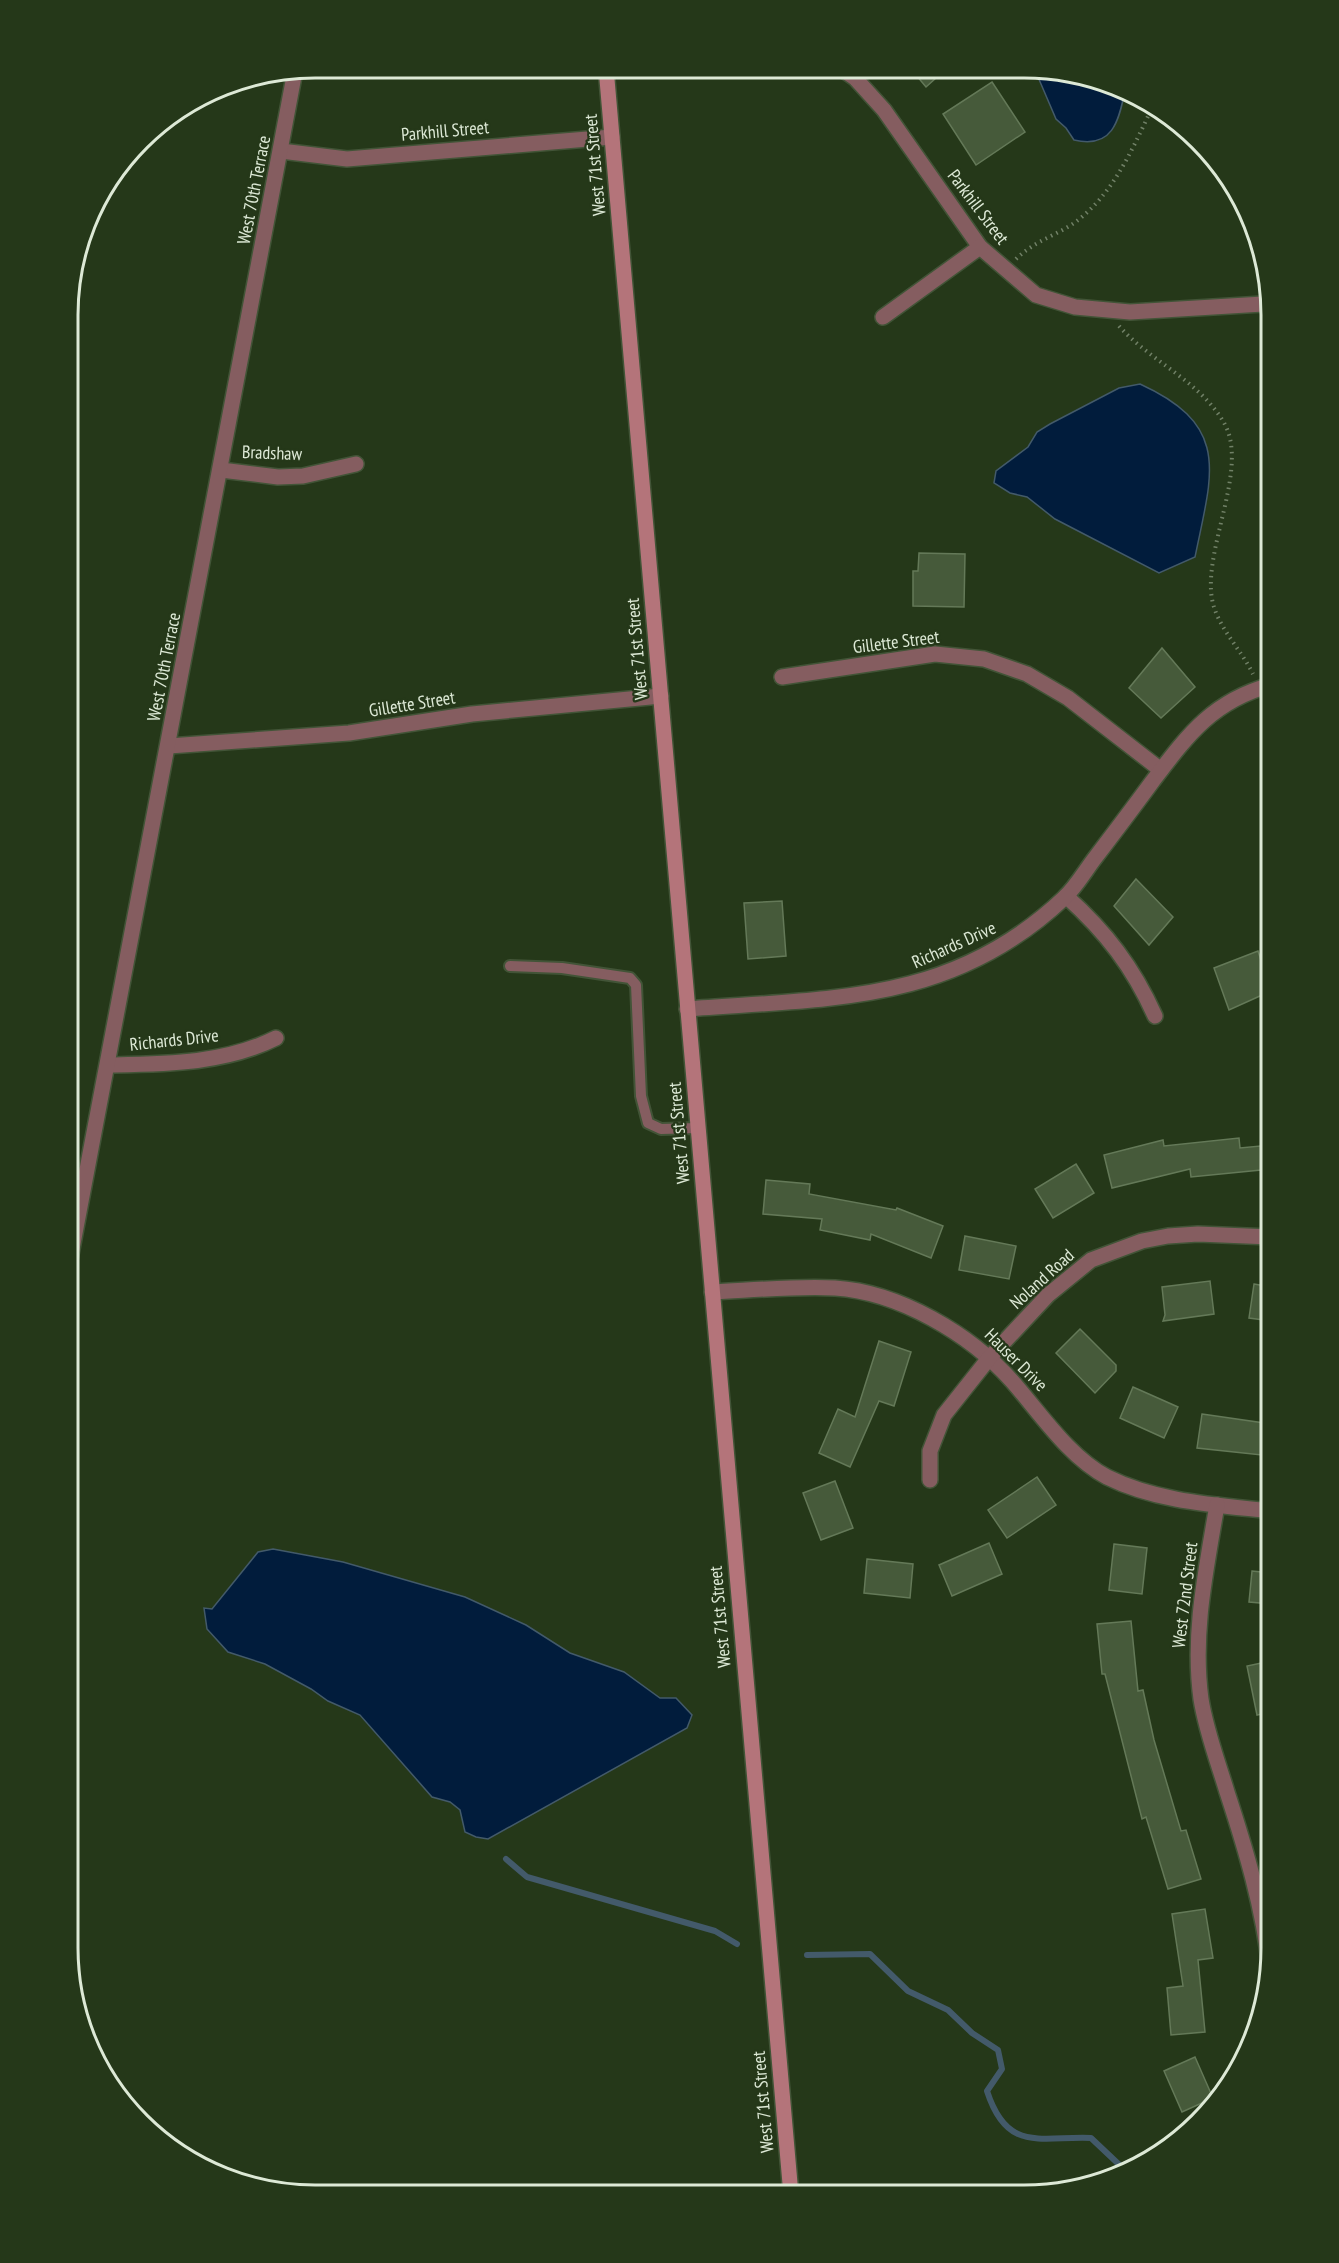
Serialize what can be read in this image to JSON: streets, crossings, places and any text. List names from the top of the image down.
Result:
{
  "streets": {
    "street": [
      "Parkhill Street",
      "West 71st Street",
      "West 70th Terrace",
      "Bradshaw",
      "Gillette Street",
      "Richards Drive",
      "Noland Road",
      "Hauser Drive",
      "West 72nd Street"
    ]
  },
  "crossings": [
    ["Parkhill Street", "West 71st Street"],
    ["Parkhill Street", "West 70th Terrace"],
    ["West 71st Street", "Gillette Street"],
    ["West 71st Street", "Richards Drive"],
    ["West 71st Street", "Hauser Drive"],
    ["West 70th Terrace", "Bradshaw"],
    ["West 70th Terrace", "Gillette Street"],
    ["West 70th Terrace", "Richards Drive"],
    ["Gillette Street", "Richards Drive"],
    ["Noland Road", "Hauser Drive"],
    ["Hauser Drive", "West 72nd Street"]
  ]
}
